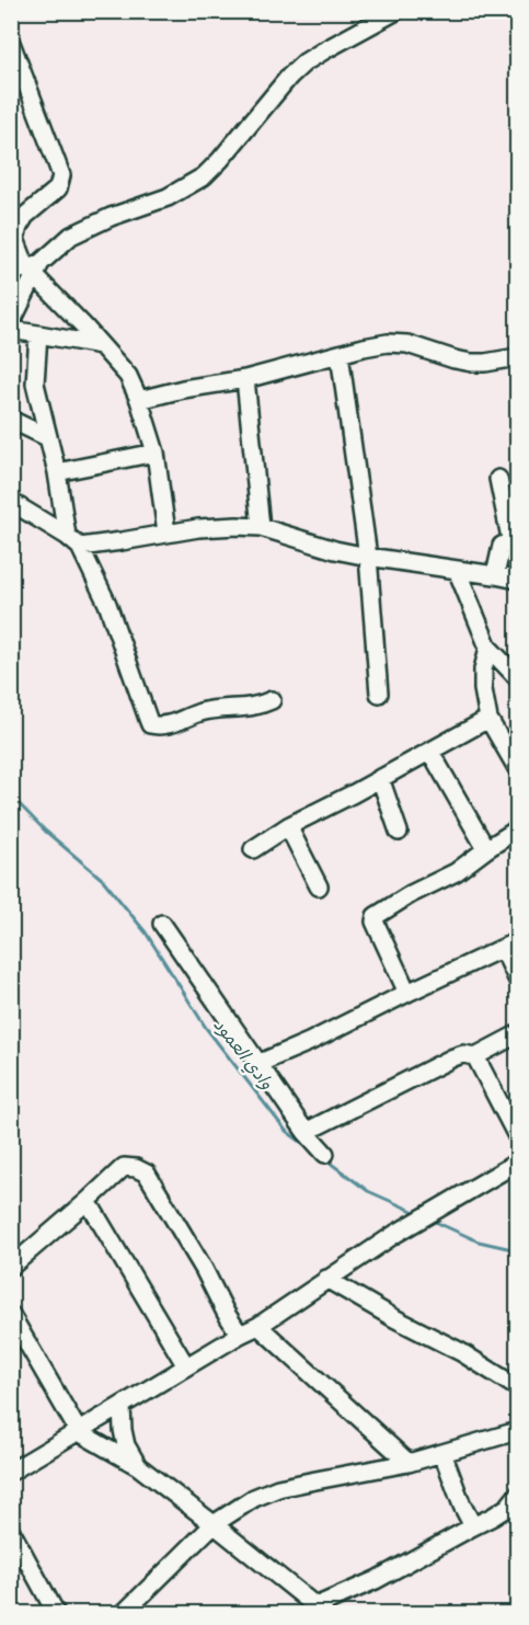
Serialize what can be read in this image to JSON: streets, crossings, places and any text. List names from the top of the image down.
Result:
{
  "water": ["وادي العمود"]
}
